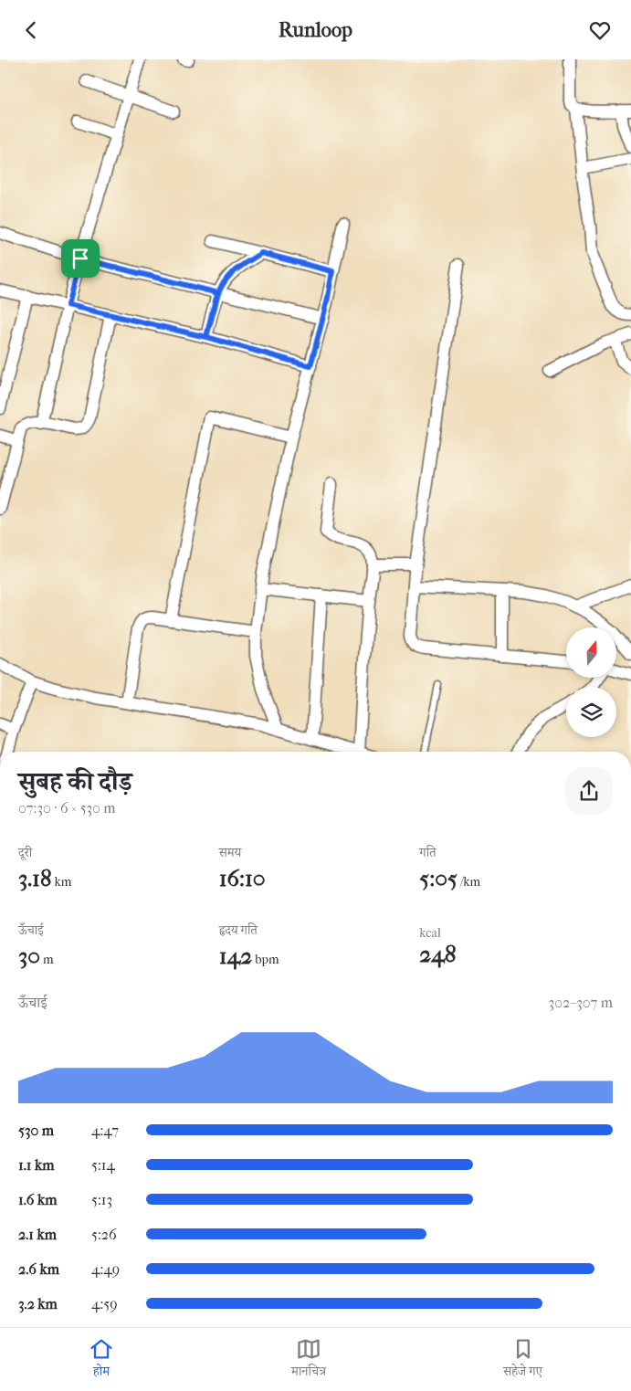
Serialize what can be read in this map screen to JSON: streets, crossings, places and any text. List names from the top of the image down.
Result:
{
  "north": "top",
  "page": {
    "header": "Runloop",
    "heading": ["सुबह की दौड़", "07:30 · 6 × 530 m"],
    "stats": [
      ["दूरी", "3.18 km"],
      ["समय", "16:10"],
      ["गति", "5:05 /km"],
      ["ऊँचाई", "30 m"],
      ["हृदय गति", "142 bpm"],
      ["kcal", "248"]
    ],
    "chart": ["ऊँचाई", "302–307 m"],
    "list": [
      {
        "name": "530 m",
        "note": "4:47"
      },
      {
        "name": "1.1 km",
        "note": "5:14"
      },
      {
        "name": "1.6 km",
        "note": "5:13"
      },
      {
        "name": "2.1 km",
        "note": "5:26"
      },
      {
        "name": "2.6 km",
        "note": "4:49"
      },
      {
        "name": "3.2 km",
        "note": "4:59"
      }
    ],
    "tabs": ["होम", "मानचित्र", "सहेजे गए"]
  }
}
